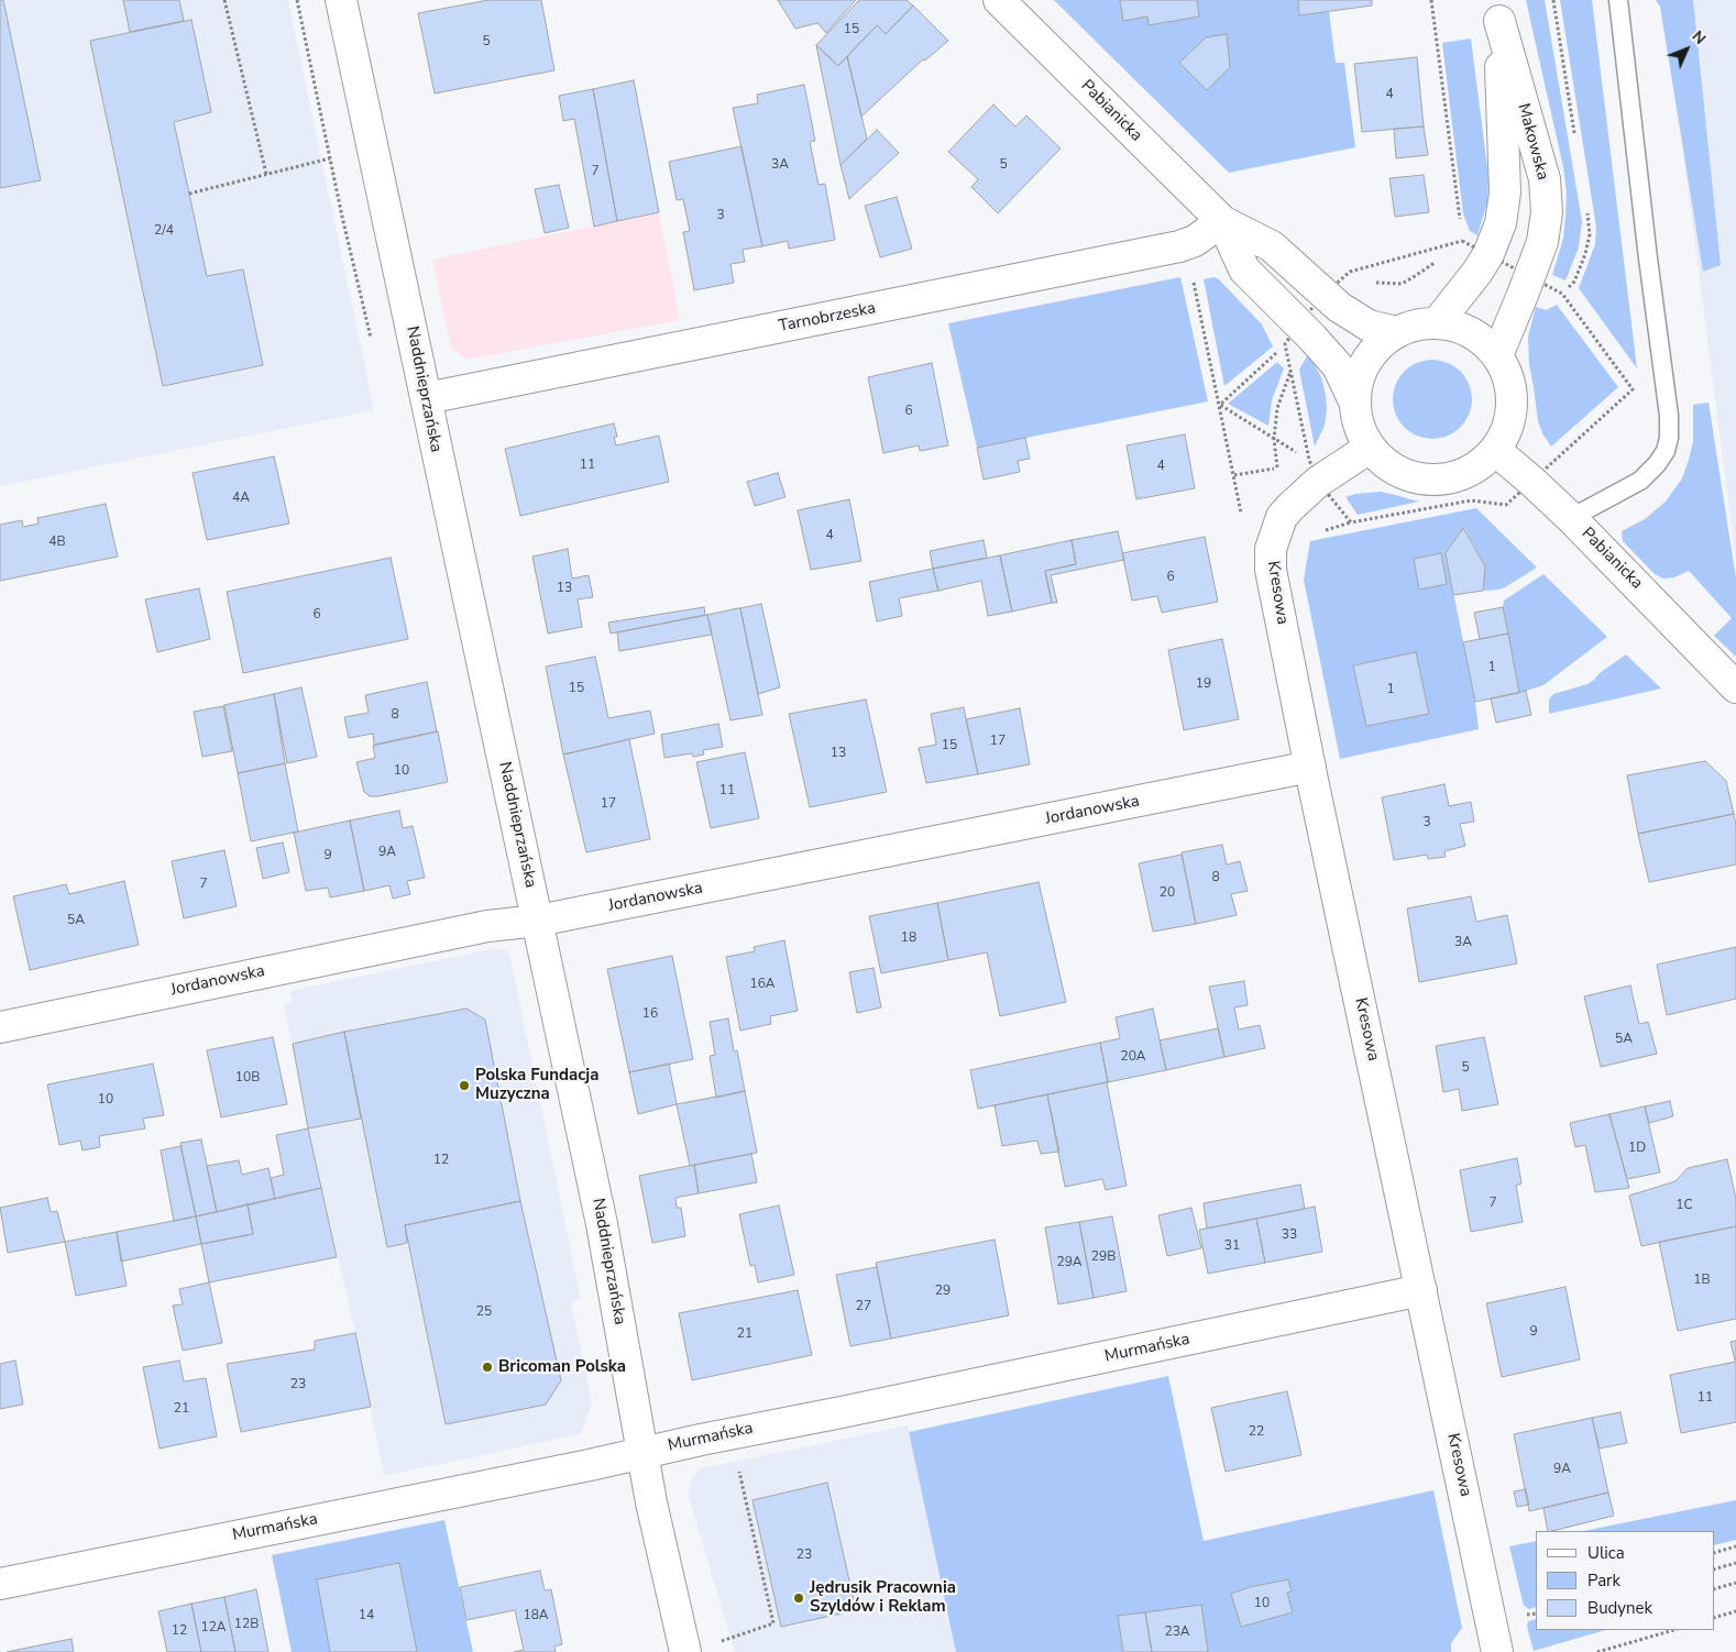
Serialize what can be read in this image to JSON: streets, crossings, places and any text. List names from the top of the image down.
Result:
{
  "streets": {
    "street": [
      "Pabianicka",
      "Makowska",
      "Tarnobrzeska",
      "Naddnieprzańska",
      "Kresowa",
      "Jordanowska",
      "Murmańska"
    ]
  },
  "crossings": [
    ["Pabianicka", "Makowska"],
    ["Pabianicka", "Tarnobrzeska"],
    ["Pabianicka", "Kresowa"],
    ["Makowska", "Kresowa"],
    ["Tarnobrzeska", "Naddnieprzańska"],
    ["Naddnieprzańska", "Jordanowska"],
    ["Naddnieprzańska", "Murmańska"],
    ["Kresowa", "Jordanowska"],
    ["Kresowa", "Murmańska"]
  ],
  "places": ["Polska Fundacja Muzyczna", "Bricoman Polska", "Jędrusik Pracownia Szyldów i Reklam"],
  "house_numbers": [
    "15",
    "5",
    "4",
    "3A",
    "5",
    "7",
    "3",
    "2/4",
    "6",
    "11",
    "4",
    "4A",
    "4",
    "4B",
    "6",
    "13",
    "6",
    "1",
    "19",
    "15",
    "1",
    "8",
    "17",
    "15",
    "13",
    "10",
    "11",
    "17",
    "3",
    "9A",
    "9",
    "8",
    "7",
    "20",
    "5A",
    "18",
    "3A",
    "16A",
    "16",
    "5A",
    "20A",
    "5",
    "10B",
    "10",
    "1D",
    "12",
    "7",
    "1C",
    "33",
    "31",
    "29B",
    "29A",
    "1B",
    "29",
    "27",
    "25",
    "9",
    "21",
    "23",
    "11",
    "21",
    "22",
    "9A",
    "23",
    "10",
    "14",
    "18A",
    "12B",
    "12A",
    "12",
    "23A"
  ],
  "legend": ["Ulica", "Park", "Budynek"],
  "north": "top right"
}
